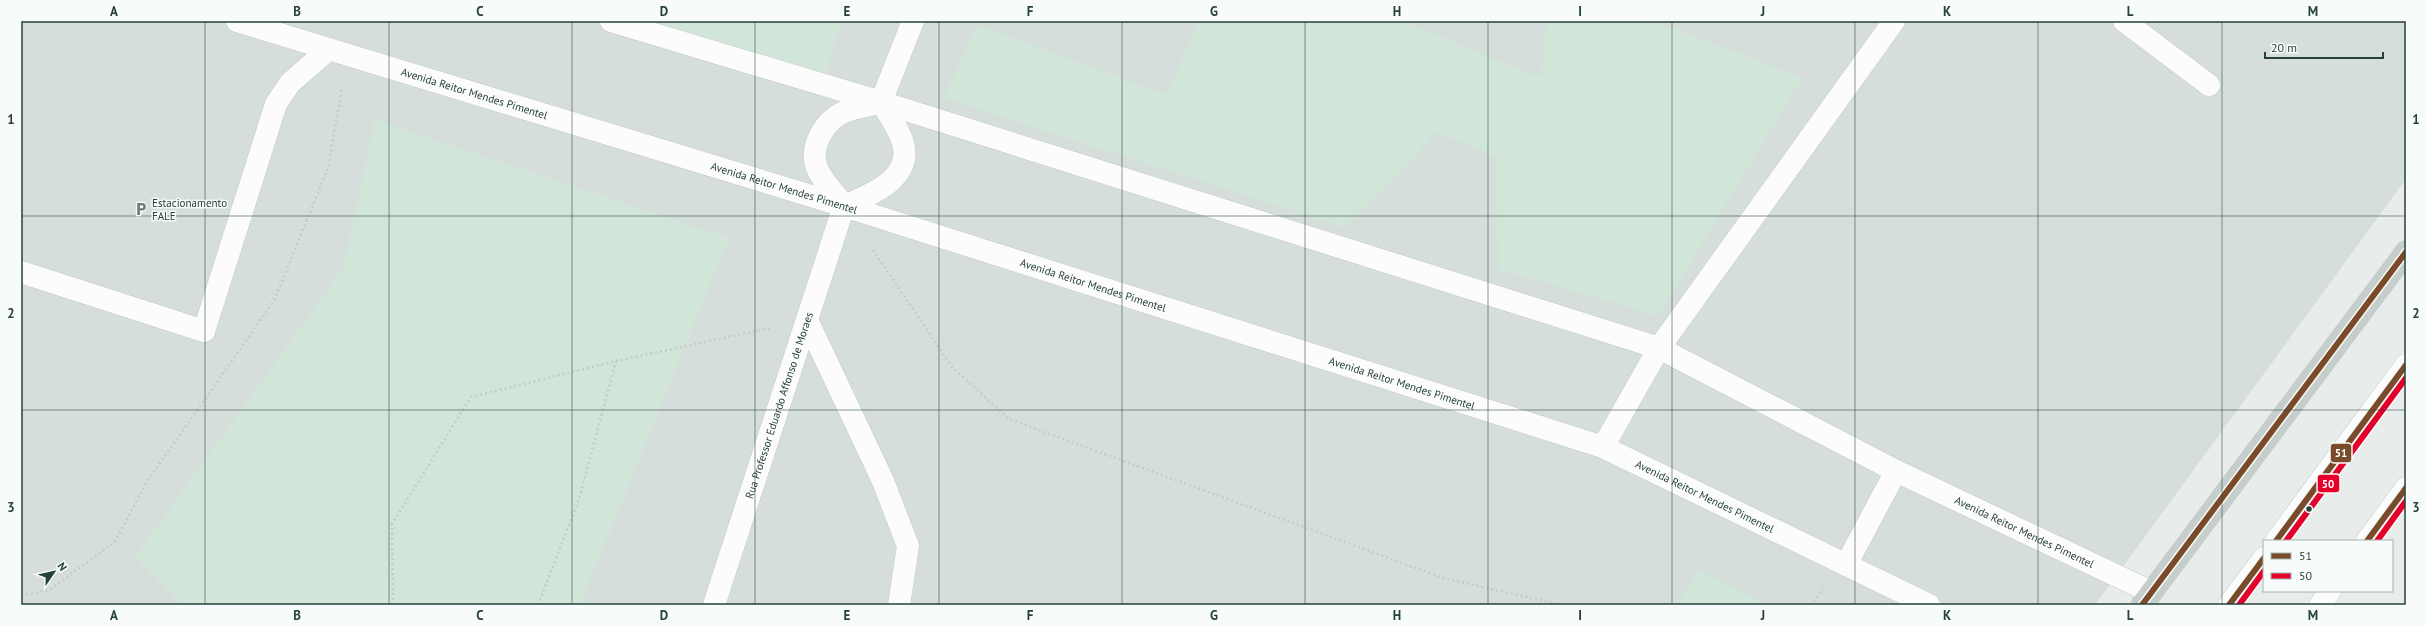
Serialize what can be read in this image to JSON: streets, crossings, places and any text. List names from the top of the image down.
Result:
{
  "streets": {
    "street": ["Avenida Reitor Mendes Pimentel", "Rua Professor Eduardo Affonso de Moraes"]
  },
  "crossings": [
    ["Avenida Reitor Mendes Pimentel", "Rua Professor Eduardo Affonso de Moraes"]
  ],
  "places": {
    "parking": ["Estacionamento FALE"]
  },
  "lines": ["transit line 51", "transit line 50"],
  "legend": ["51", "50"],
  "scale_bar": "20 m",
  "north": "top right",
  "grid": {
    "columns": [
      "A",
      "B",
      "C",
      "D",
      "E",
      "F",
      "G",
      "H",
      "I",
      "J",
      "K",
      "L",
      "M"
    ],
    "rows": ["1", "2", "3"]
  }
}
